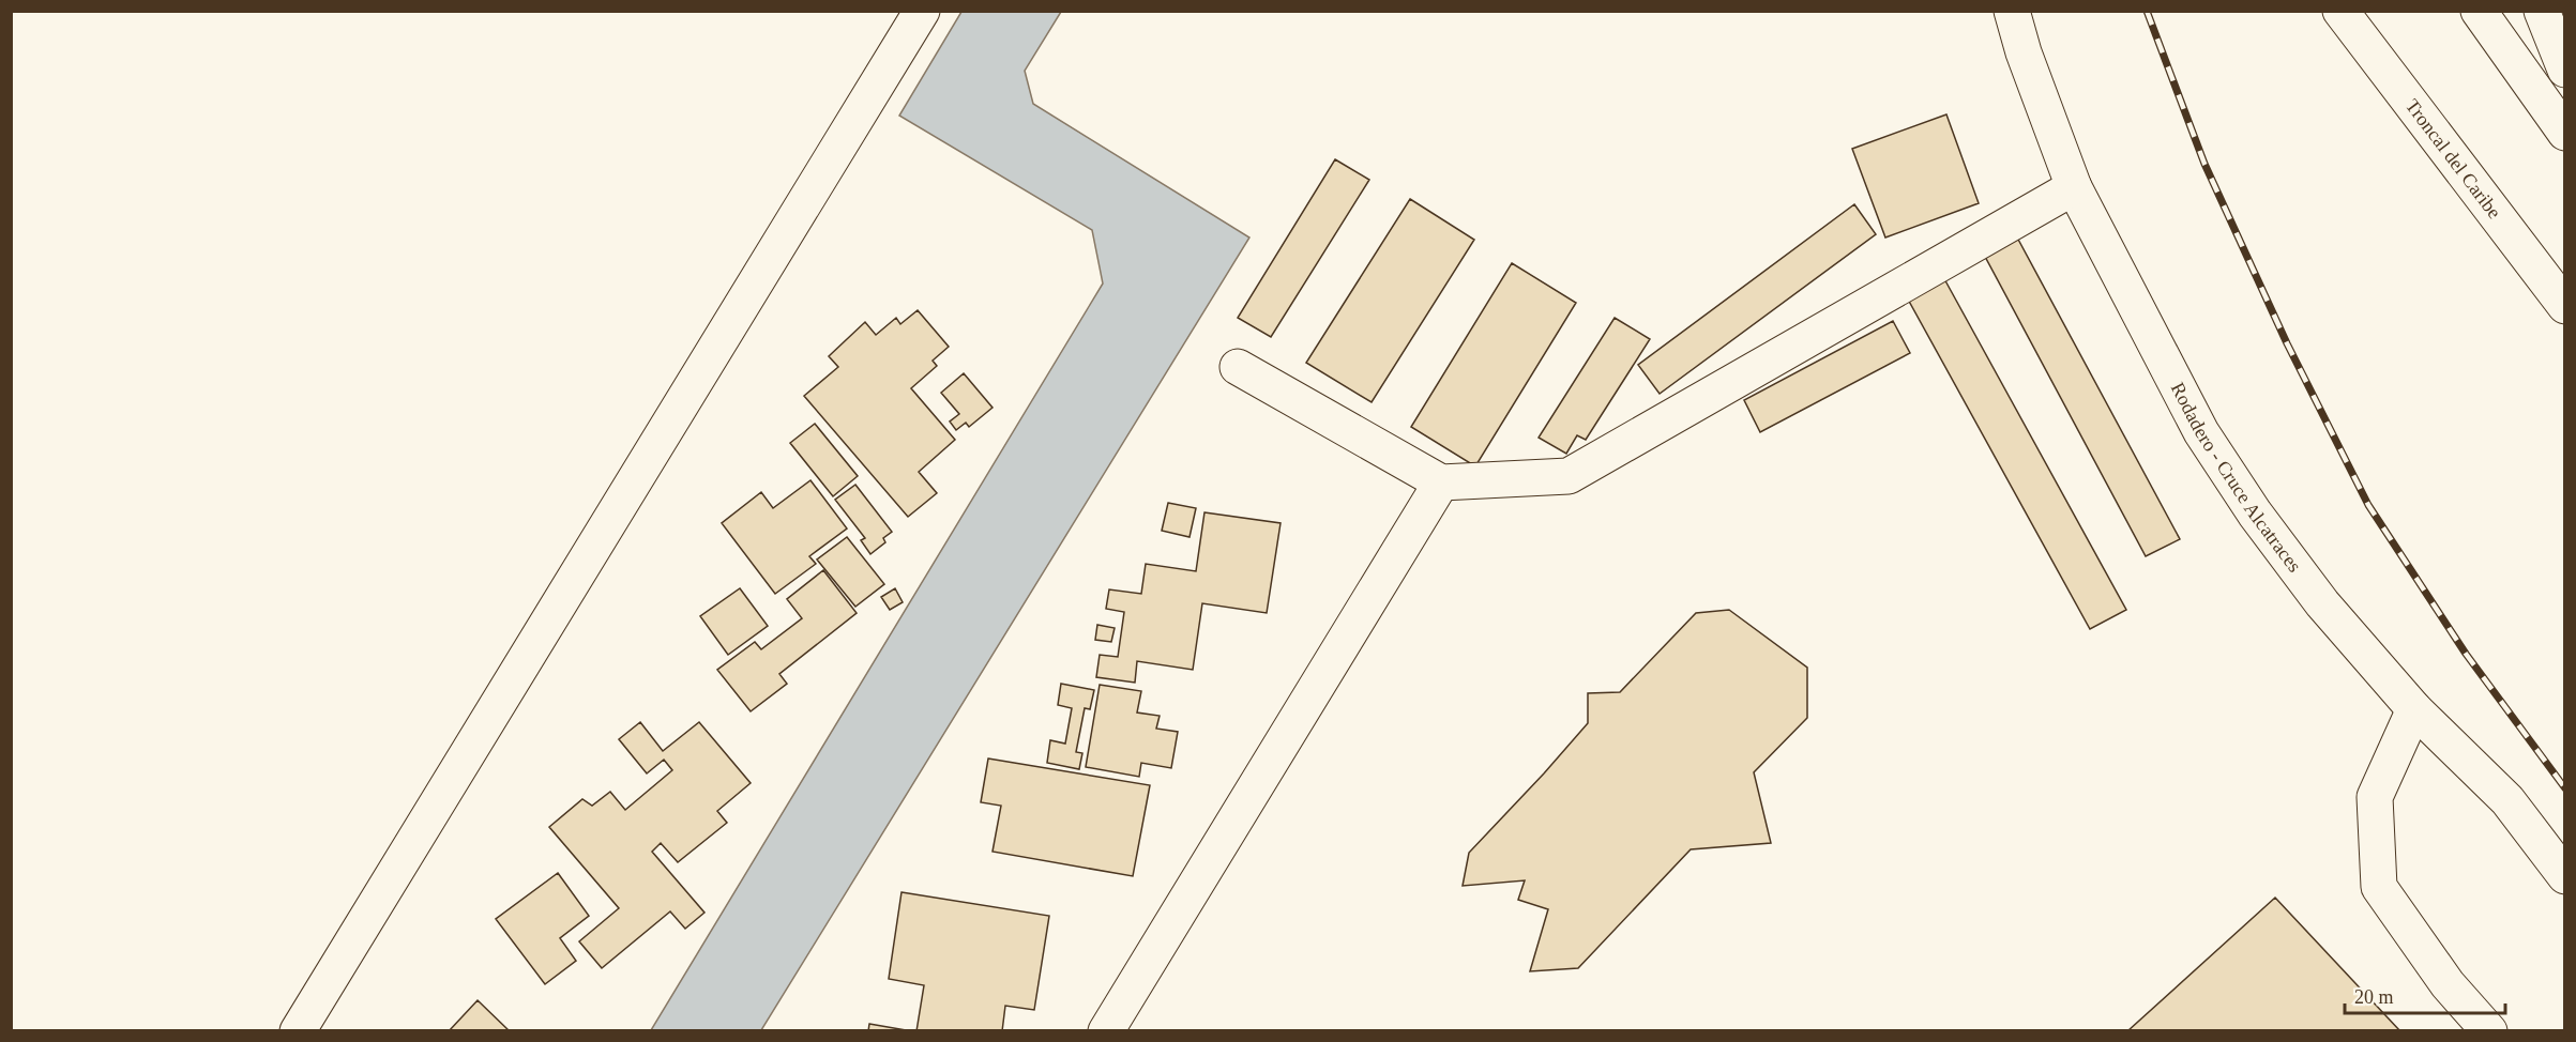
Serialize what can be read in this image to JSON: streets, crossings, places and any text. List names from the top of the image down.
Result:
{
  "streets": {
    "main road": ["Troncal del Caribe", "Rodadero - Cruce Alcatraces"]
  },
  "scale_bar": "20 m"
}
